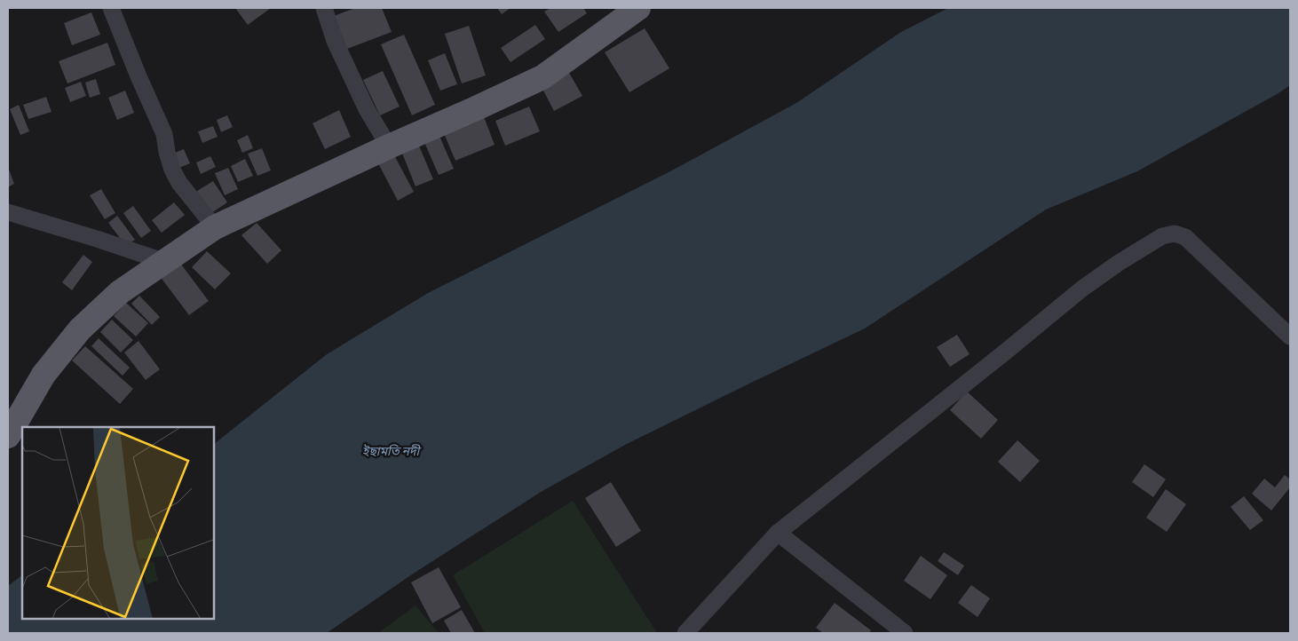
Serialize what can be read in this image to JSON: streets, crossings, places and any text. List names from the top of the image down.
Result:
{
  "water": ["ইছামতি নদী"]
}
